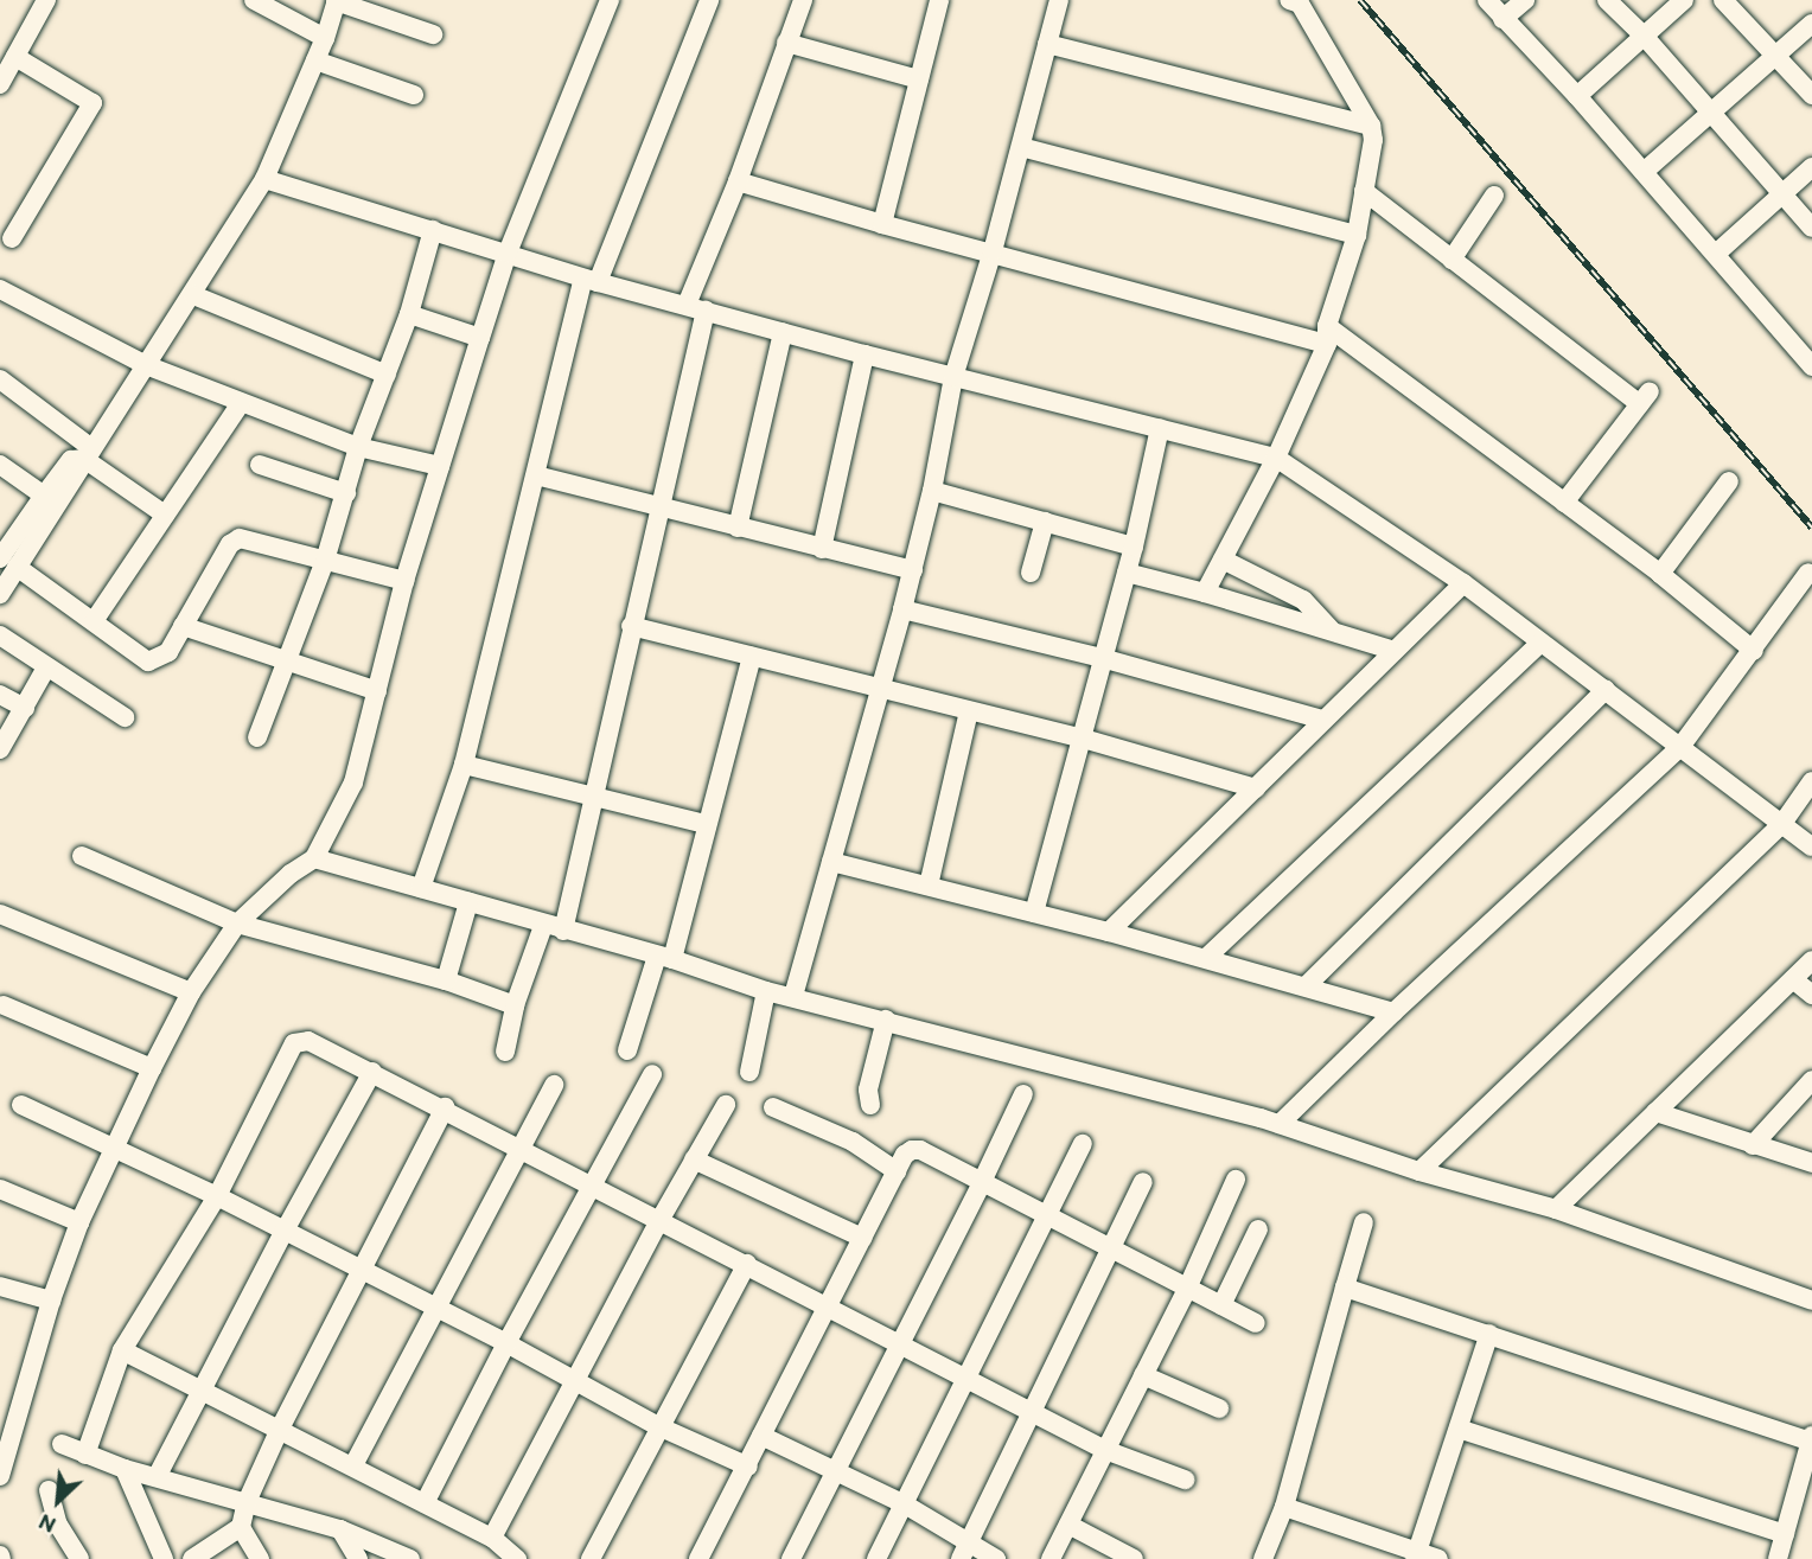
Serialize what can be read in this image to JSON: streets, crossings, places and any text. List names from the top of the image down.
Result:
{
  "north": "bottom left"
}
